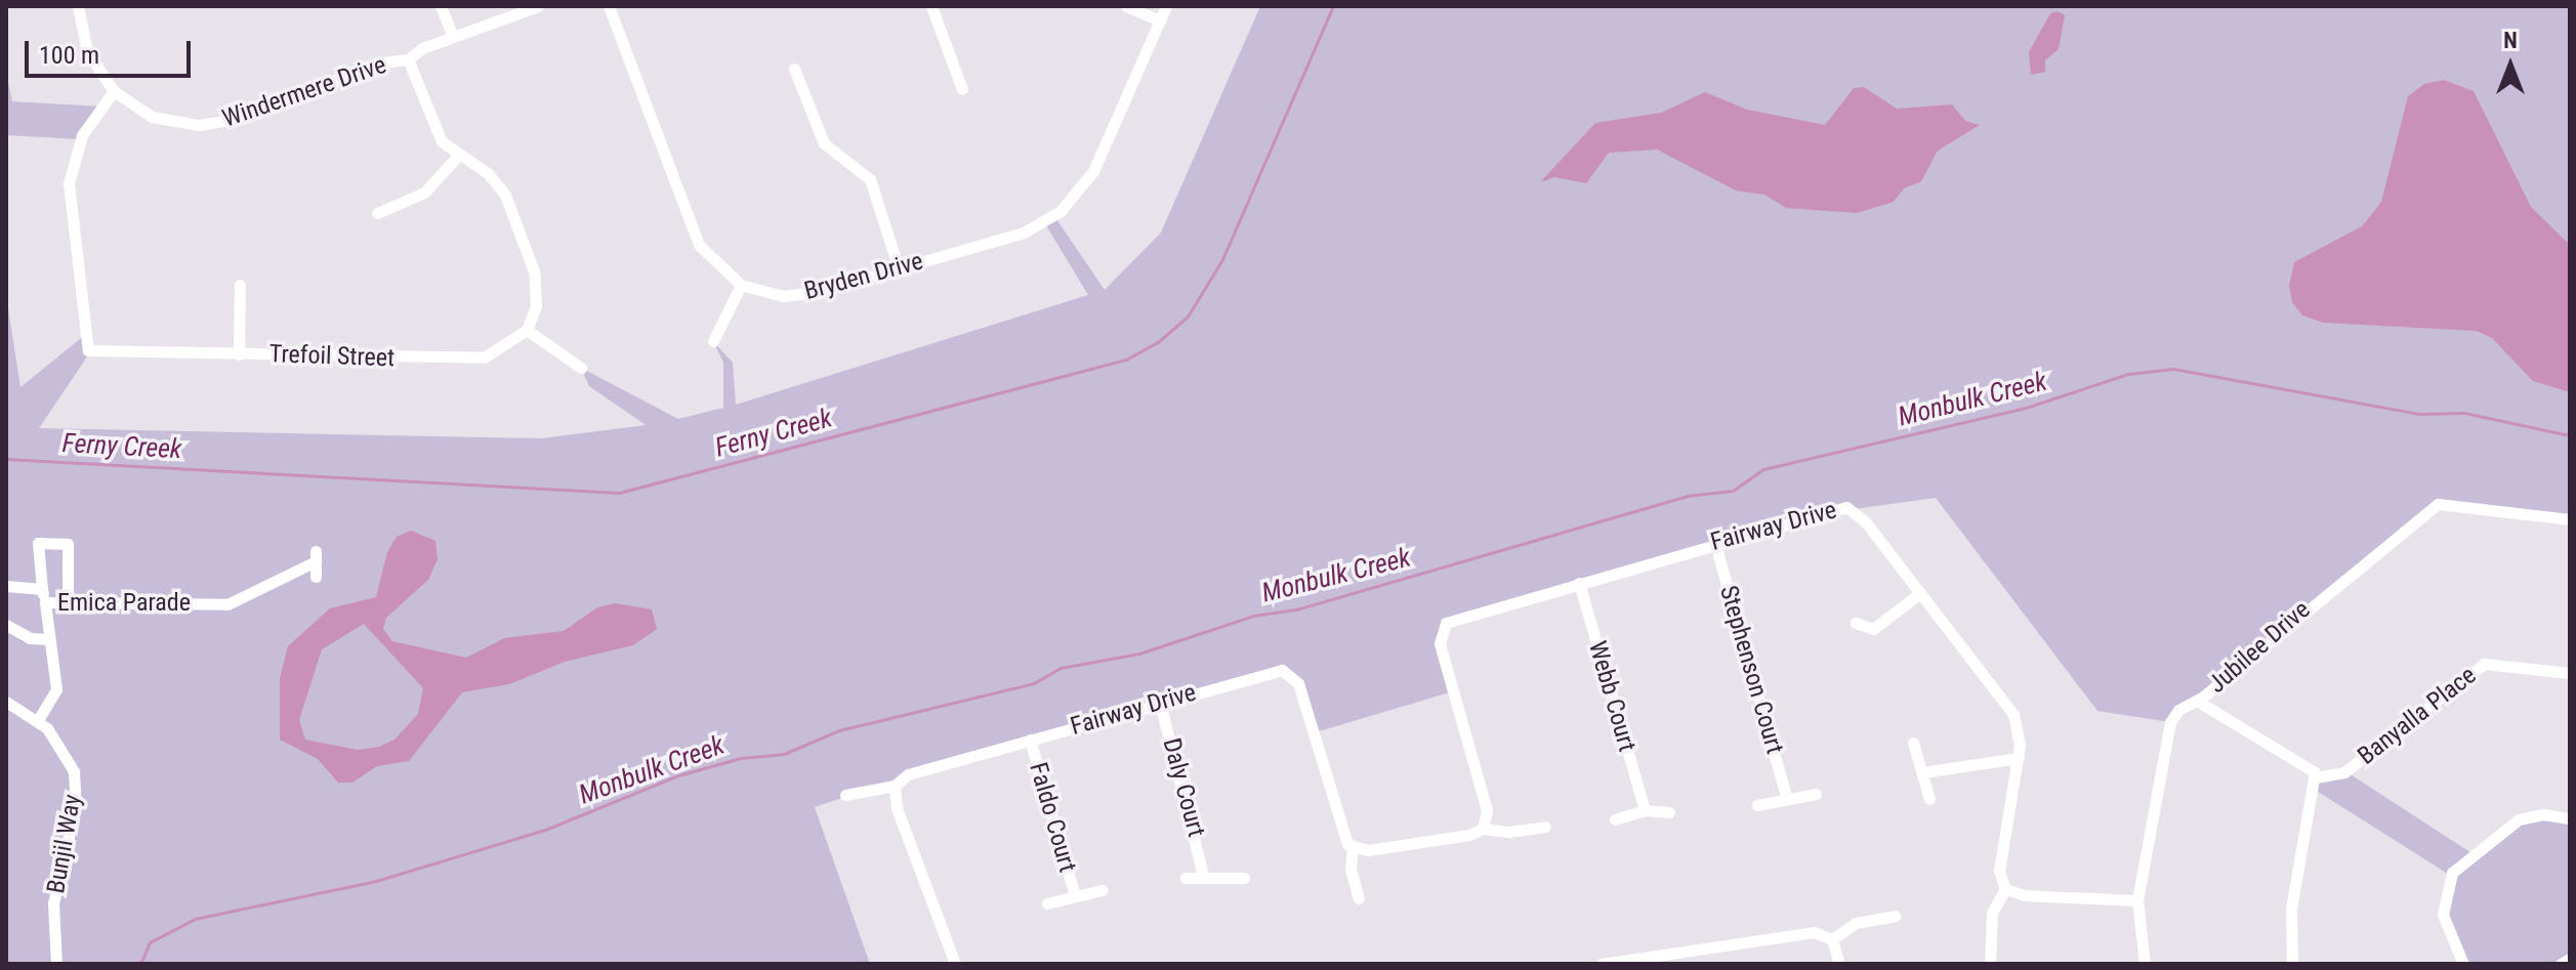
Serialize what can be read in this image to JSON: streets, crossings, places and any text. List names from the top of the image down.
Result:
{
  "streets": {
    "street": [
      "Windermere Drive",
      "Bryden Drive",
      "Trefoil Street",
      "Fairway Drive",
      "Emica Parade",
      "Jubilee Drive",
      "Stephenson Court",
      "Webb Court",
      "Banyalla Place",
      "Daly Court",
      "Faldo Court",
      "Bunjil Way"
    ]
  },
  "crossings": [
    ["Windermere Drive", "Trefoil Street"],
    ["Fairway Drive", "Stephenson Court"],
    ["Fairway Drive", "Webb Court"],
    ["Fairway Drive", "Daly Court"],
    ["Fairway Drive", "Faldo Court"],
    ["Emica Parade", "Bunjil Way"]
  ],
  "water": ["Monbulk Creek", "Ferny Creek"],
  "scale_bar": "100 m",
  "north": "top"
}
